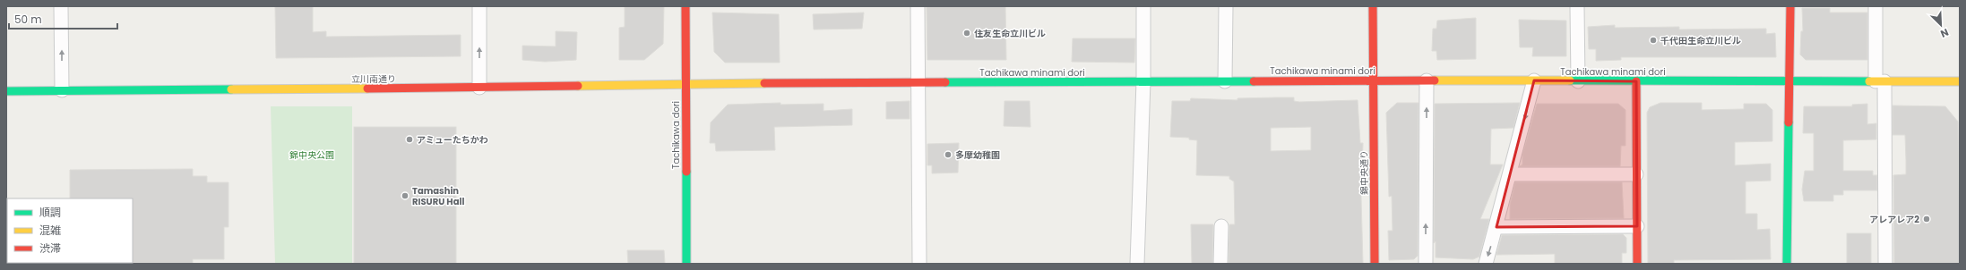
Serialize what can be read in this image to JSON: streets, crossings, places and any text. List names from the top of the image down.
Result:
{
  "streets": {
    "street": [
      "Tachikawa minami dori",
      "立川南通り",
      "Tachikawa dori",
      "錦中央通り"
    ]
  },
  "crossings": [
    ["Tachikawa minami dori", "立川南通り"],
    ["Tachikawa minami dori", "Tachikawa dori"],
    ["Tachikawa minami dori", "錦中央通り"],
    ["立川南通り", "Tachikawa dori"]
  ],
  "parks": ["錦中央公園"],
  "places": [
    "住友生命立川ビル",
    "千代田生命立川ビル",
    "アミューたちかわ",
    "多摩幼稚園",
    "Tamashin RISURU Hall",
    "アレアレア2"
  ],
  "legend": ["順調", "混雑", "渋滞"],
  "scale_bar": "50 m",
  "north": "bottom right"
}
